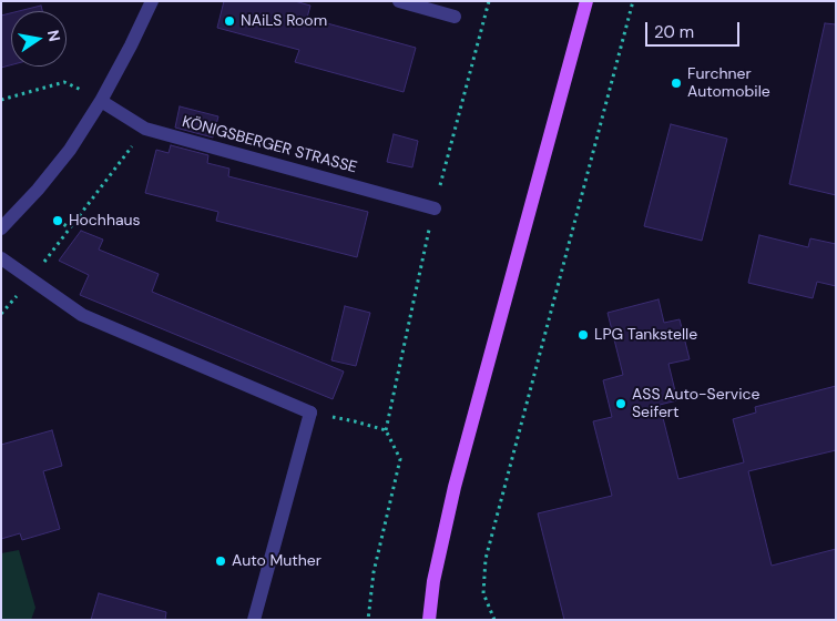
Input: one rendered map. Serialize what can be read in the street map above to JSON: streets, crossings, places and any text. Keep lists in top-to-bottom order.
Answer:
{
  "streets": {
    "street": ["KÖNIGSBERGER STRASSE"]
  },
  "places": [
    "NAiLS Room",
    "Furchner Automobile",
    "Hochhaus",
    "LPG Tankstelle",
    "ASS Auto-Service Seifert",
    "Auto Muther"
  ],
  "scale_bar": "20 m",
  "north": "right"
}
